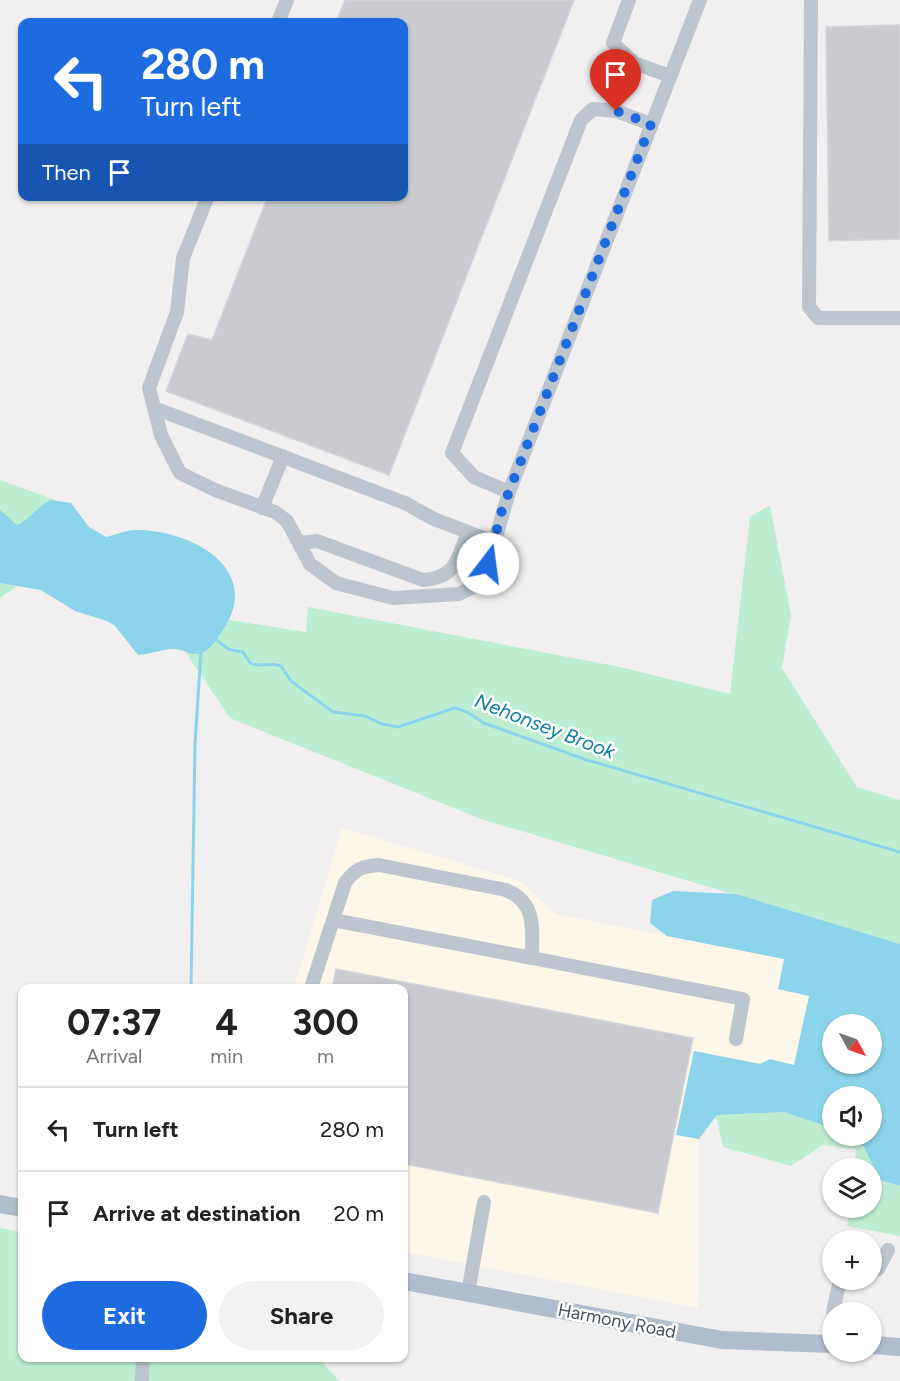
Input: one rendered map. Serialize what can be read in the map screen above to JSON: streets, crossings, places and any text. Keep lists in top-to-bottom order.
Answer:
{
  "streets": {
    "main road": ["Harmony Road"]
  },
  "water": ["Nehonsey Brook"],
  "north": "bottom right",
  "page": {
    "turn": ["280 m", "Turn left"],
    "then": "Then",
    "eta": [
      "07:37",
      "Arrival",
      "4",
      "min",
      "300",
      "m"
    ],
    "map_buttons": ["+", "−"],
    "list": [
      {
        "name": "Turn left",
        "value": "280 m"
      },
      {
        "name": "Arrive at destination",
        "value": "20 m"
      }
    ],
    "buttons": ["Exit", "Share"]
  }
}
